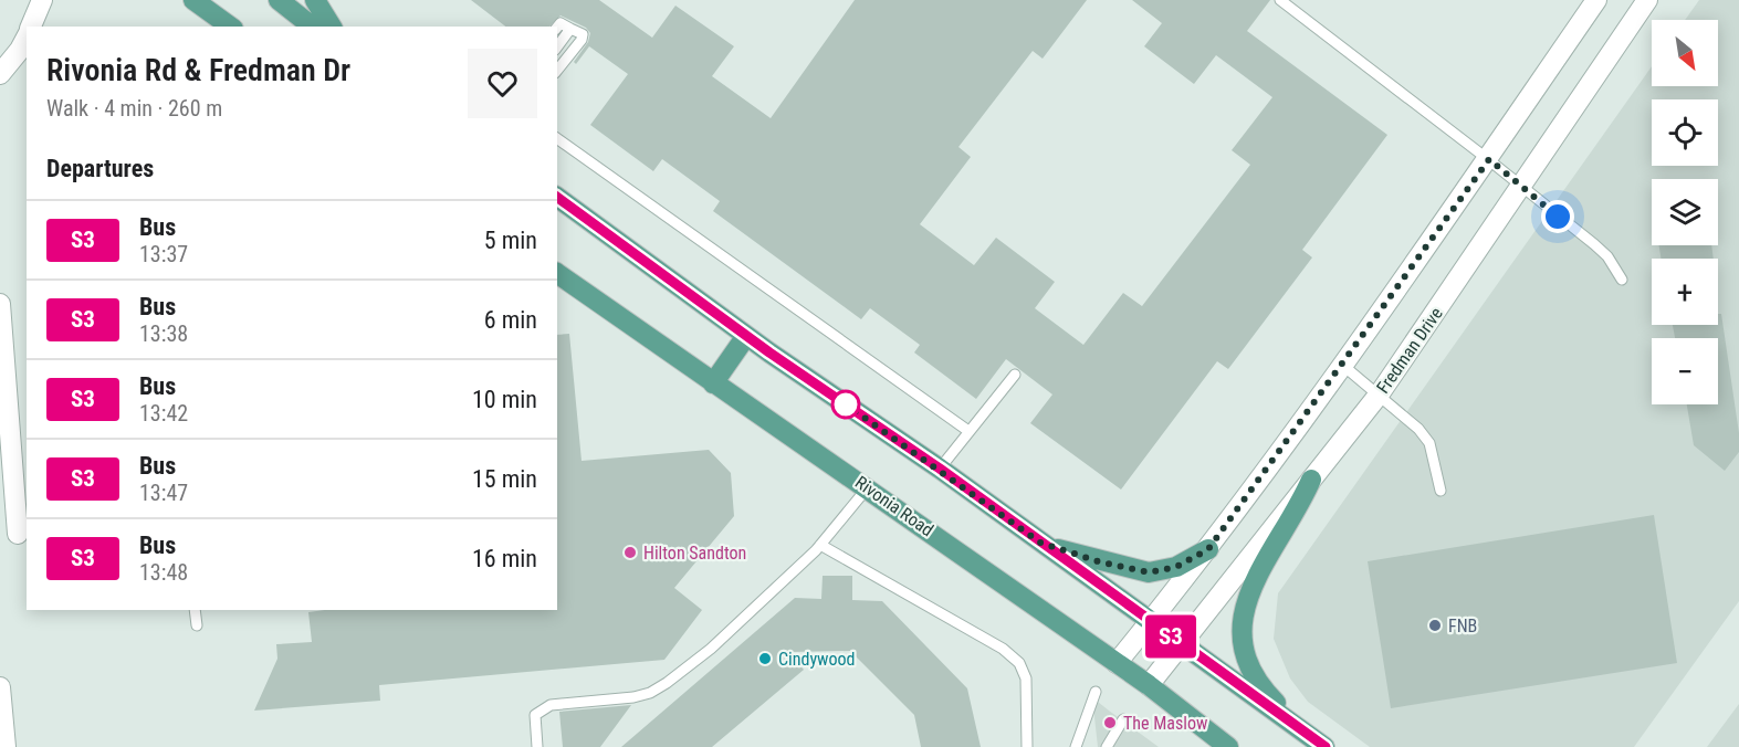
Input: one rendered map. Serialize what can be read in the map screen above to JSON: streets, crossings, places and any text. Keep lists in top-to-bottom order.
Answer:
{
  "streets": {
    "main road": ["Rivonia Road"],
    "street": ["Fredman Drive"]
  },
  "crossings": [
    ["Fredman Drive", "Rivonia Road"]
  ],
  "places": [
    "Hilton Sandton",
    "FNB",
    "Cindywood",
    "The Maslow"
  ],
  "lines": ["bus line S3"],
  "north": "bottom right",
  "page": {
    "on_map": "S3",
    "map_buttons": ["+", "−"],
    "heading": [
      ["Rivonia Rd & Fredman Dr", "Walk · 4 min · 260 m"],
      "Departures"
    ],
    "list": [
      {
        "mark": "S3",
        "name": "Bus",
        "note": "13:37",
        "value": "5 min"
      },
      {
        "mark": "S3",
        "name": "Bus",
        "note": "13:38",
        "value": "6 min"
      },
      {
        "mark": "S3",
        "name": "Bus",
        "note": "13:42",
        "value": "10 min"
      },
      {
        "mark": "S3",
        "name": "Bus",
        "note": "13:47",
        "value": "15 min"
      },
      {
        "mark": "S3",
        "name": "Bus",
        "note": "13:48",
        "value": "16 min"
      }
    ]
  }
}
